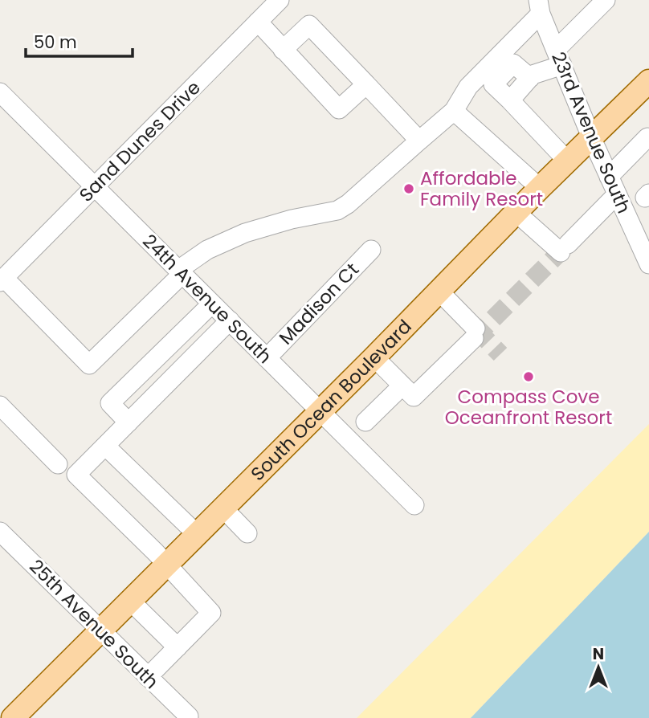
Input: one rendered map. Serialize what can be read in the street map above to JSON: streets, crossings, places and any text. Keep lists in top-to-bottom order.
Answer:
{
  "streets": {
    "main road": ["South Ocean Boulevard"],
    "street": [
      "23rd Avenue South",
      "Sand Dunes Drive",
      "24th Avenue South",
      "Madison Ct",
      "25th Avenue South"
    ]
  },
  "crossings": [
    ["23rd Avenue South", "South Ocean Boulevard"],
    ["Sand Dunes Drive", "24th Avenue South"],
    ["24th Avenue South", "Madison Ct"],
    ["24th Avenue South", "South Ocean Boulevard"],
    ["South Ocean Boulevard", "25th Avenue South"]
  ],
  "places": ["Affordable Family Resort", "Compass Cove Oceanfront Resort"],
  "scale_bar": "50 m",
  "north": "top"
}
